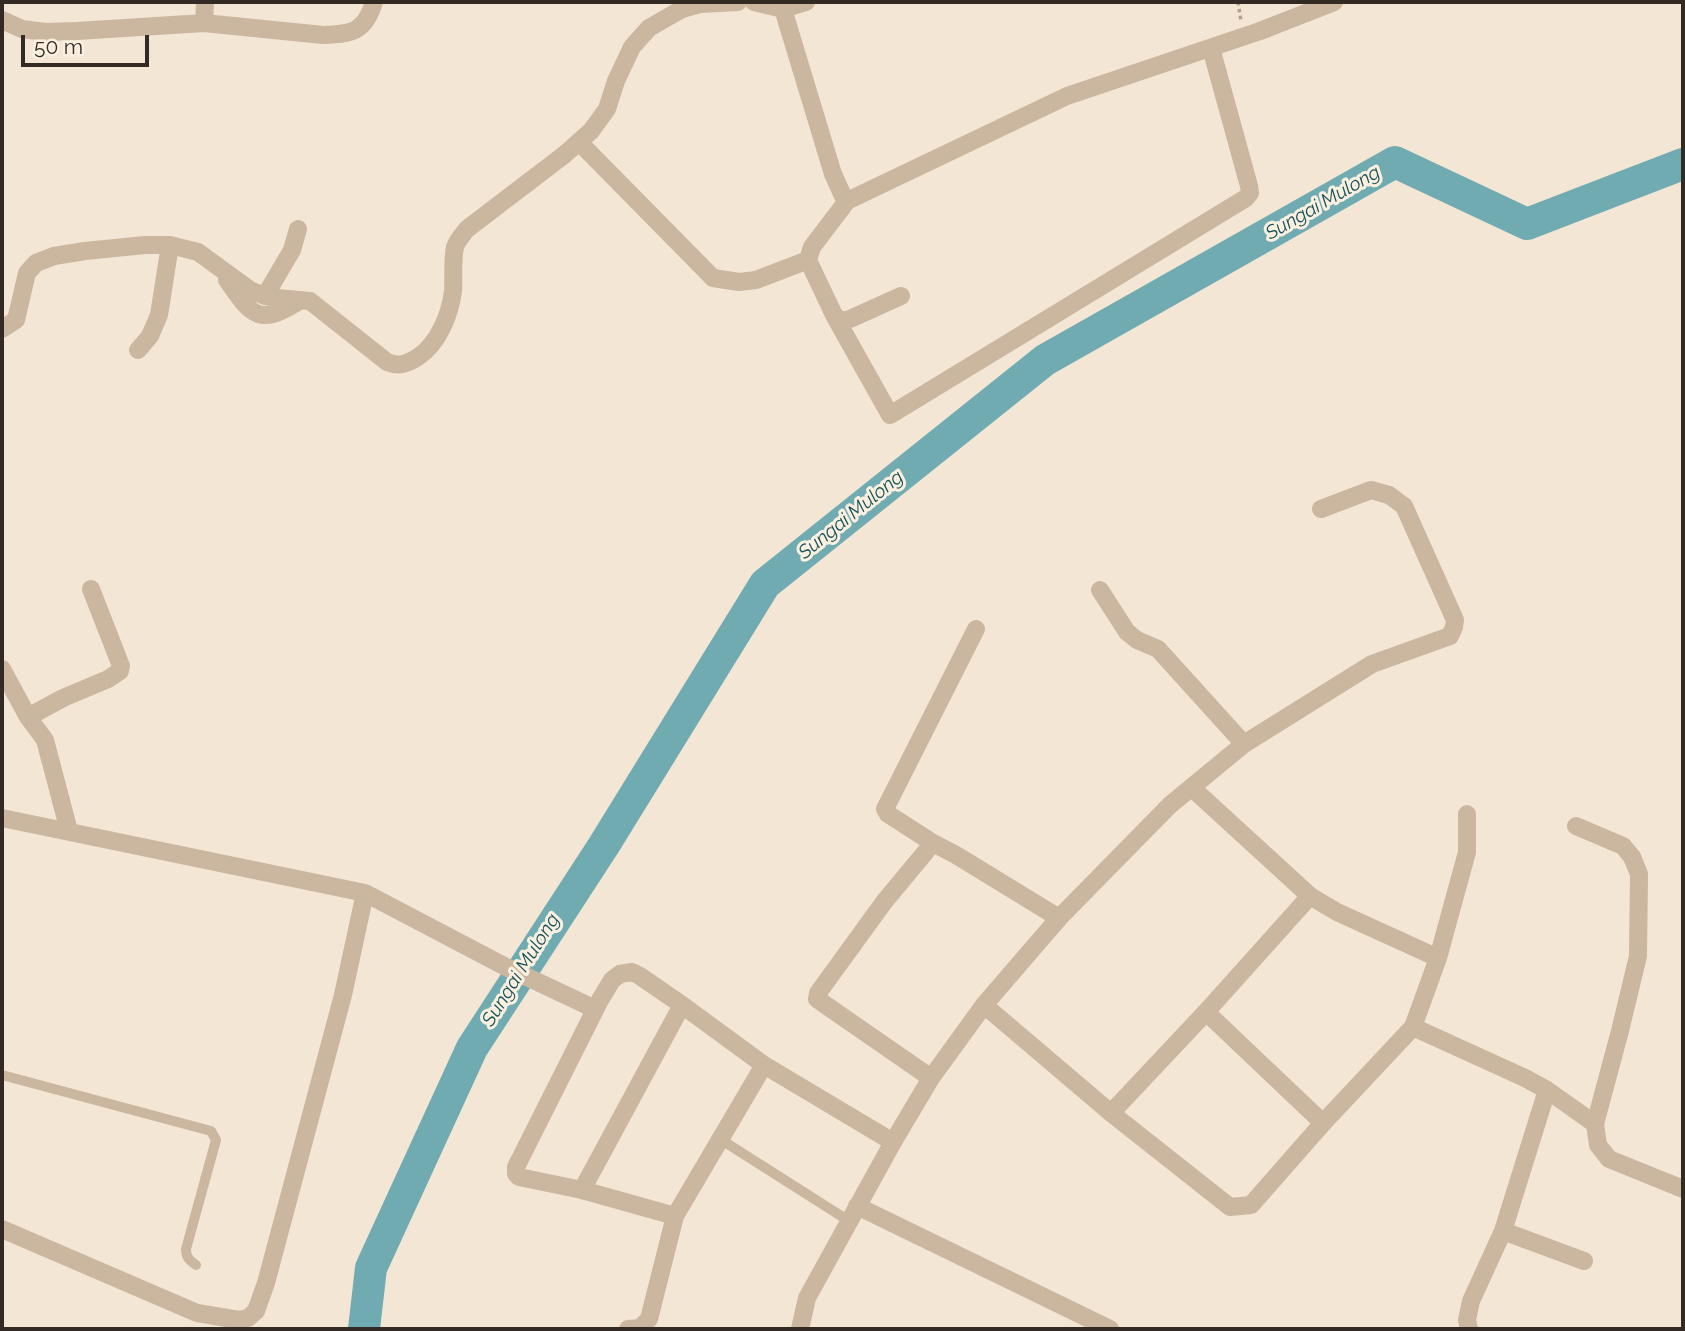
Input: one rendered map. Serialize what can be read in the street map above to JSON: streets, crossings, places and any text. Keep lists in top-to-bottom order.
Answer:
{
  "water": ["Sungai Mulong"],
  "scale_bar": "50 m"
}
